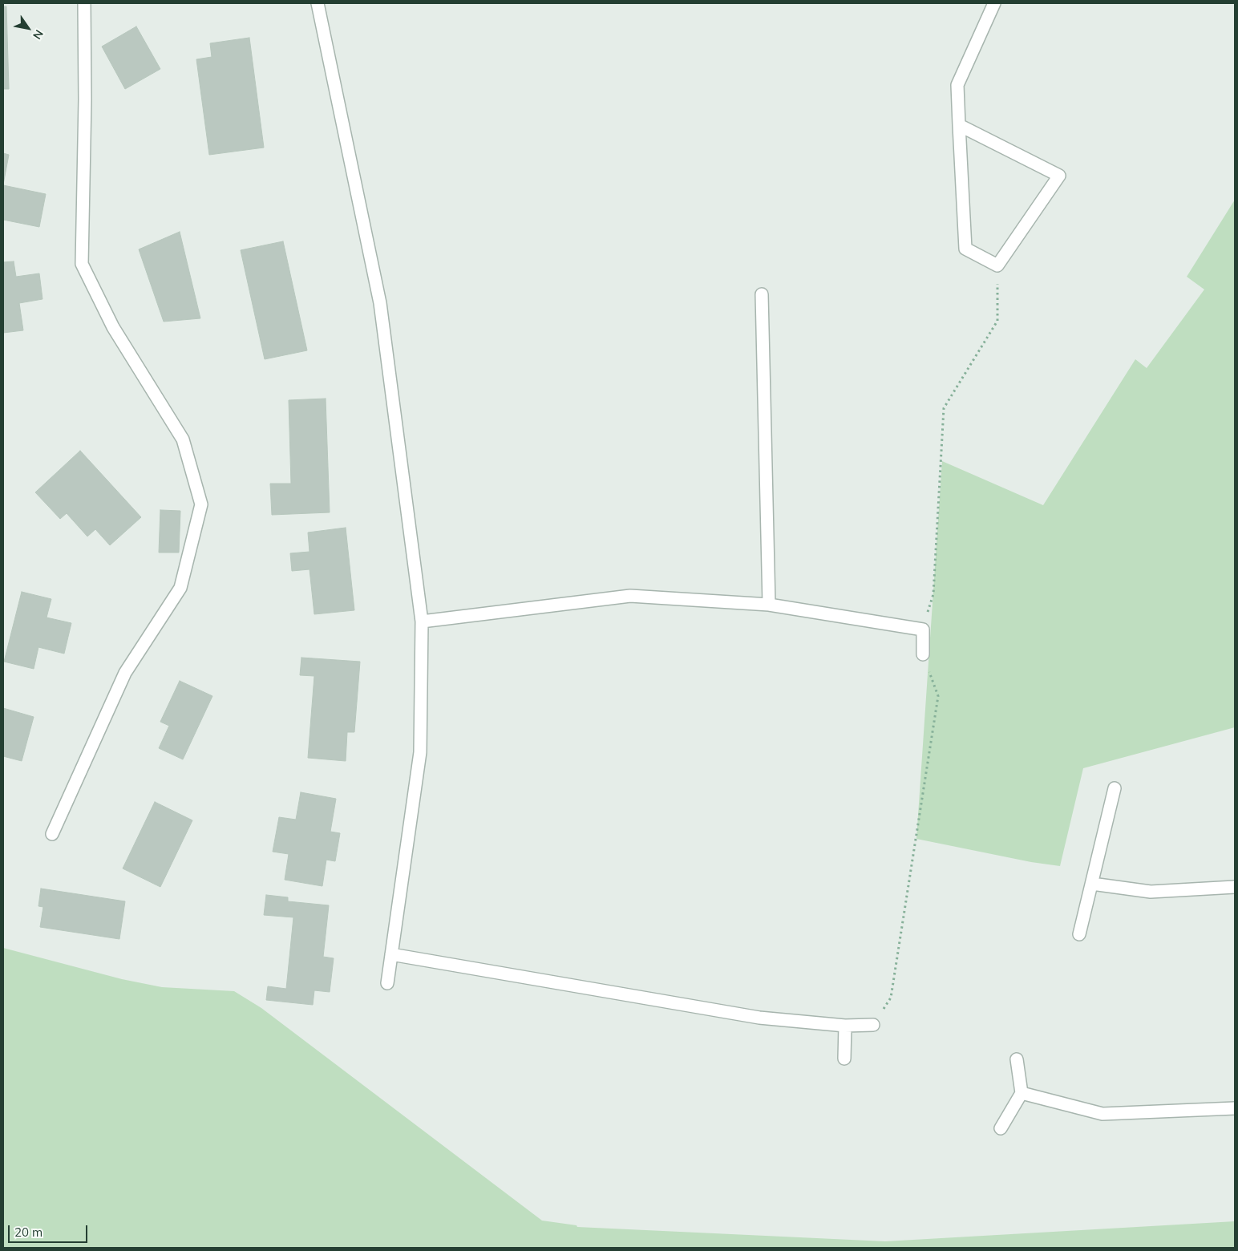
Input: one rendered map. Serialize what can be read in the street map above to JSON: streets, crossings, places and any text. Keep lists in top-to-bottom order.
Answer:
{
  "scale_bar": "20 m",
  "north": "bottom right"
}
